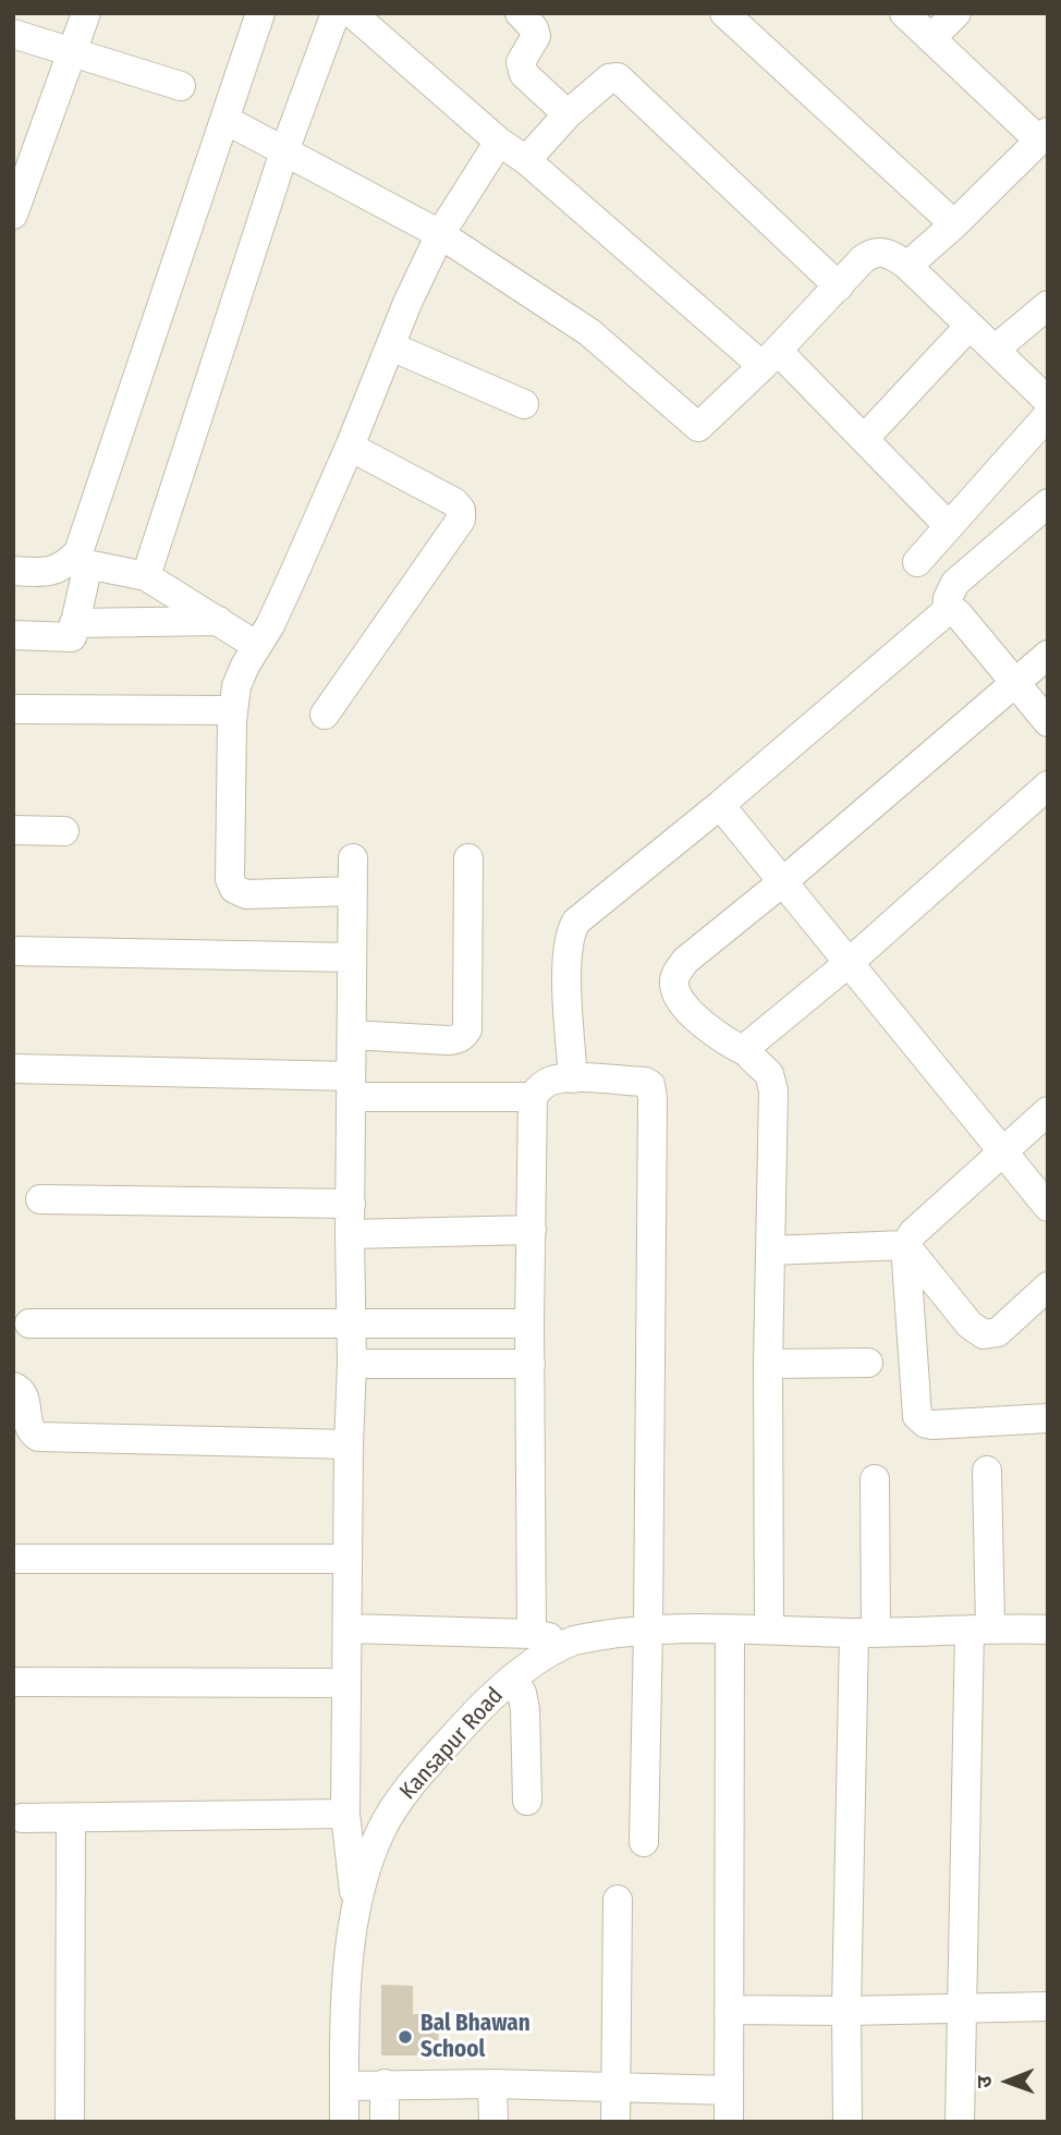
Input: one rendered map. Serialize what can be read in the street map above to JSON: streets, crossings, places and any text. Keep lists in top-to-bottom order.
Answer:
{
  "streets": {
    "street": ["Kansapur Road"]
  },
  "places": ["Bal Bhawan School"],
  "north": "left"
}
